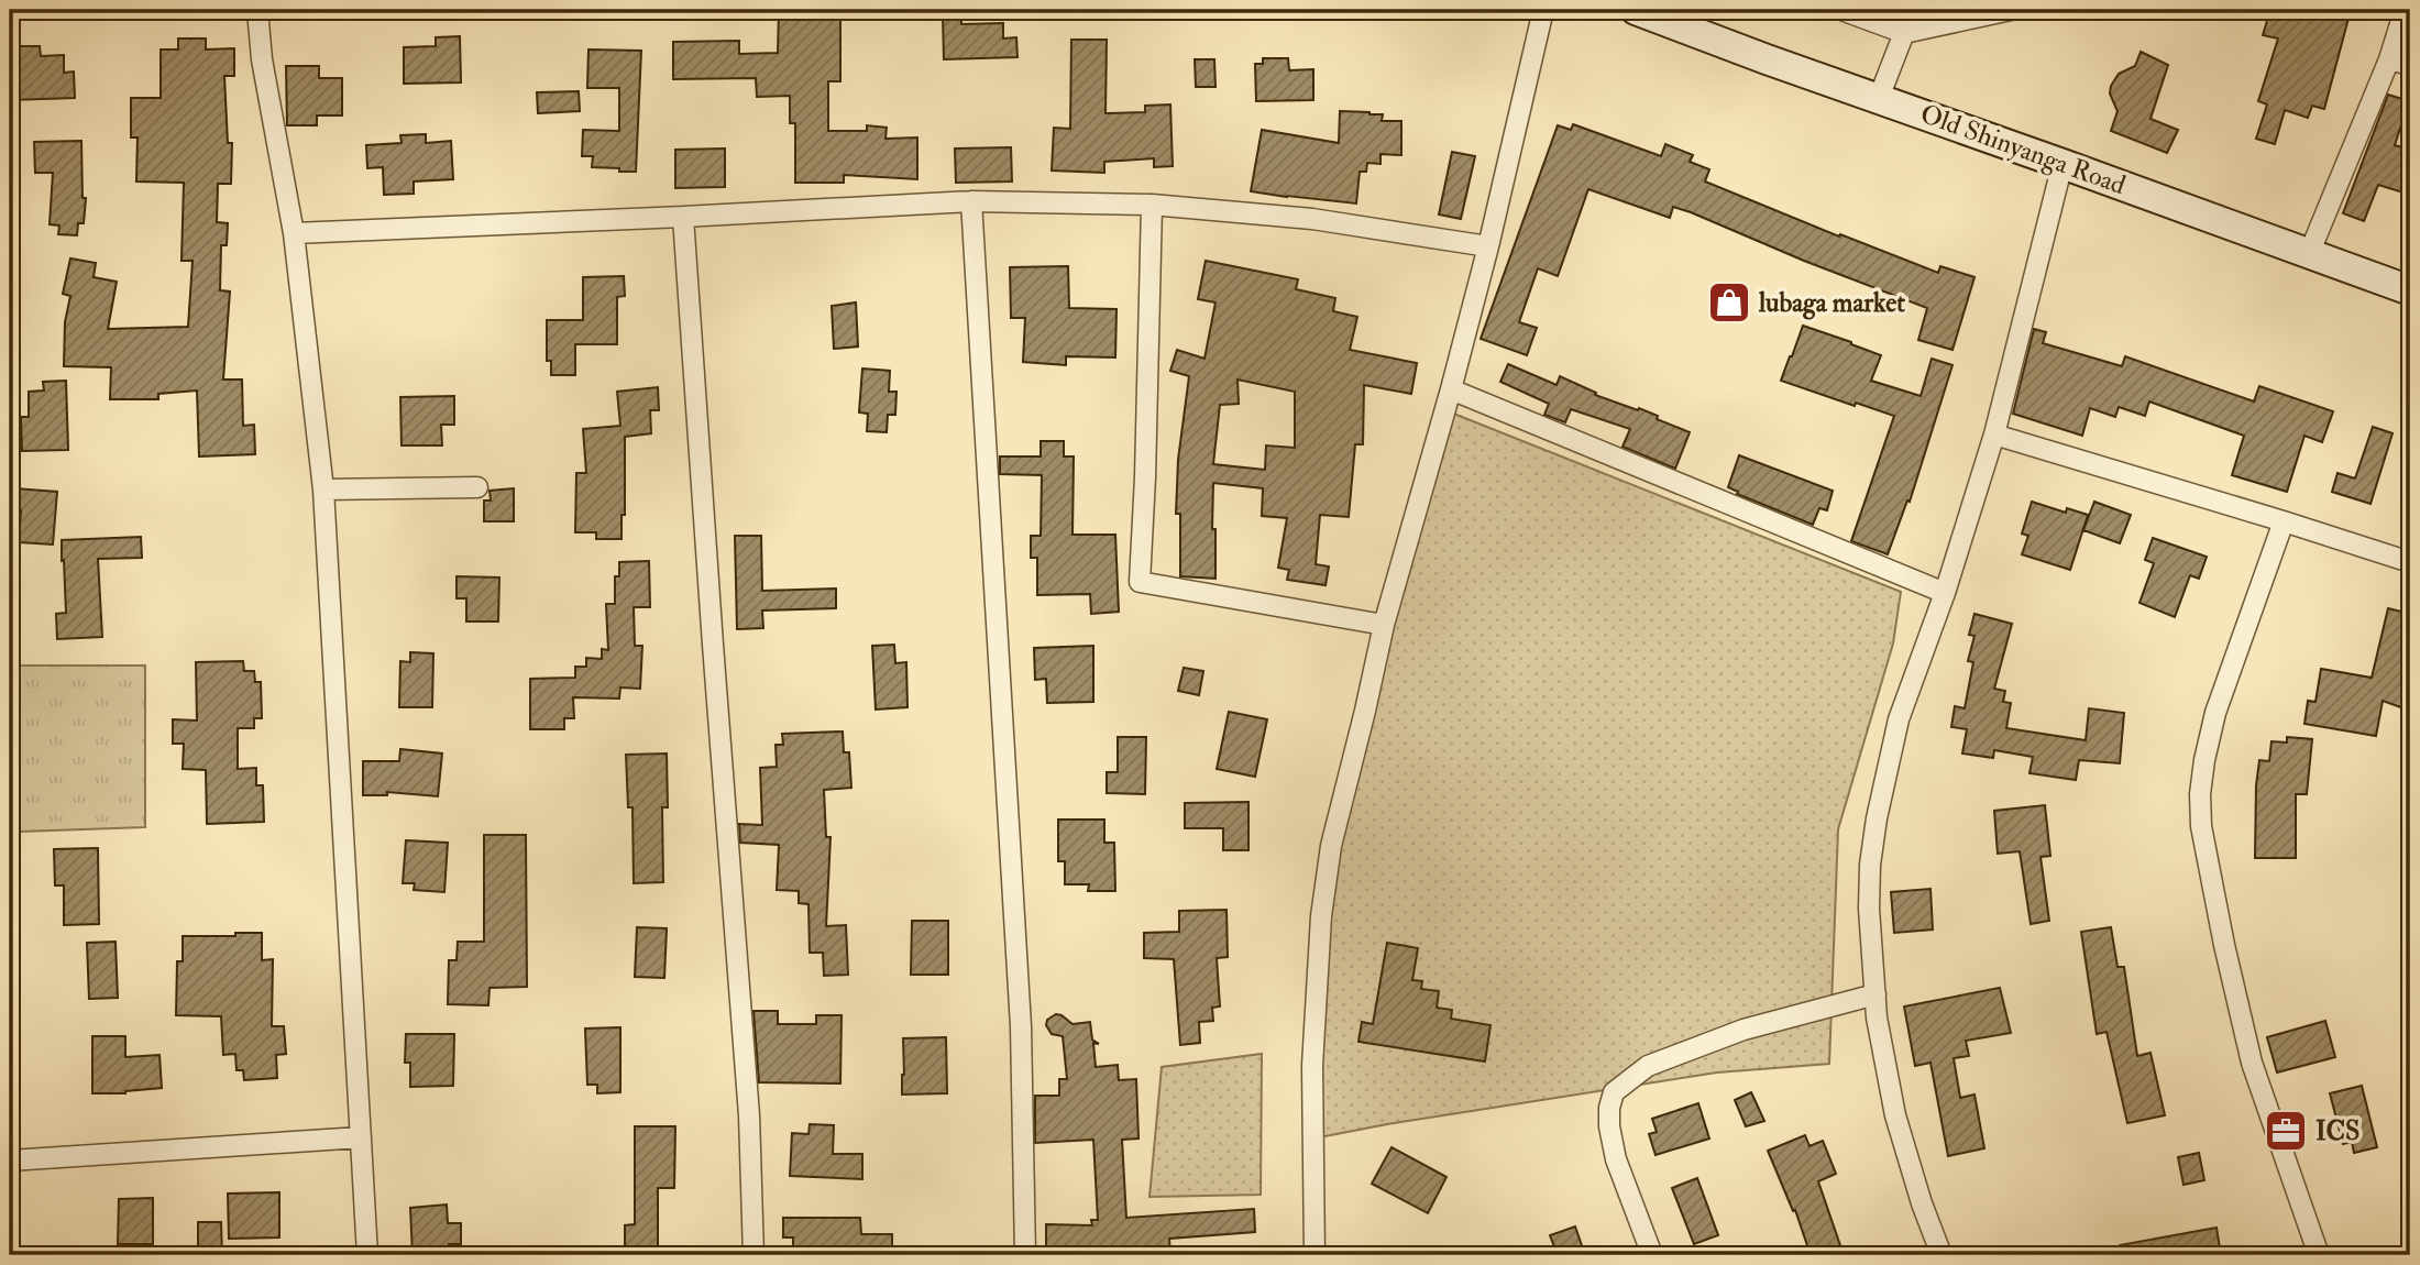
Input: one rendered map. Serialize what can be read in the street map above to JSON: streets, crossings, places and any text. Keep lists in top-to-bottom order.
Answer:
{
  "streets": {
    "main road": ["Old Shinyanga Road"]
  },
  "places": {
    "shop": ["lubaga market"],
    "office": ["ICS"]
  }
}
